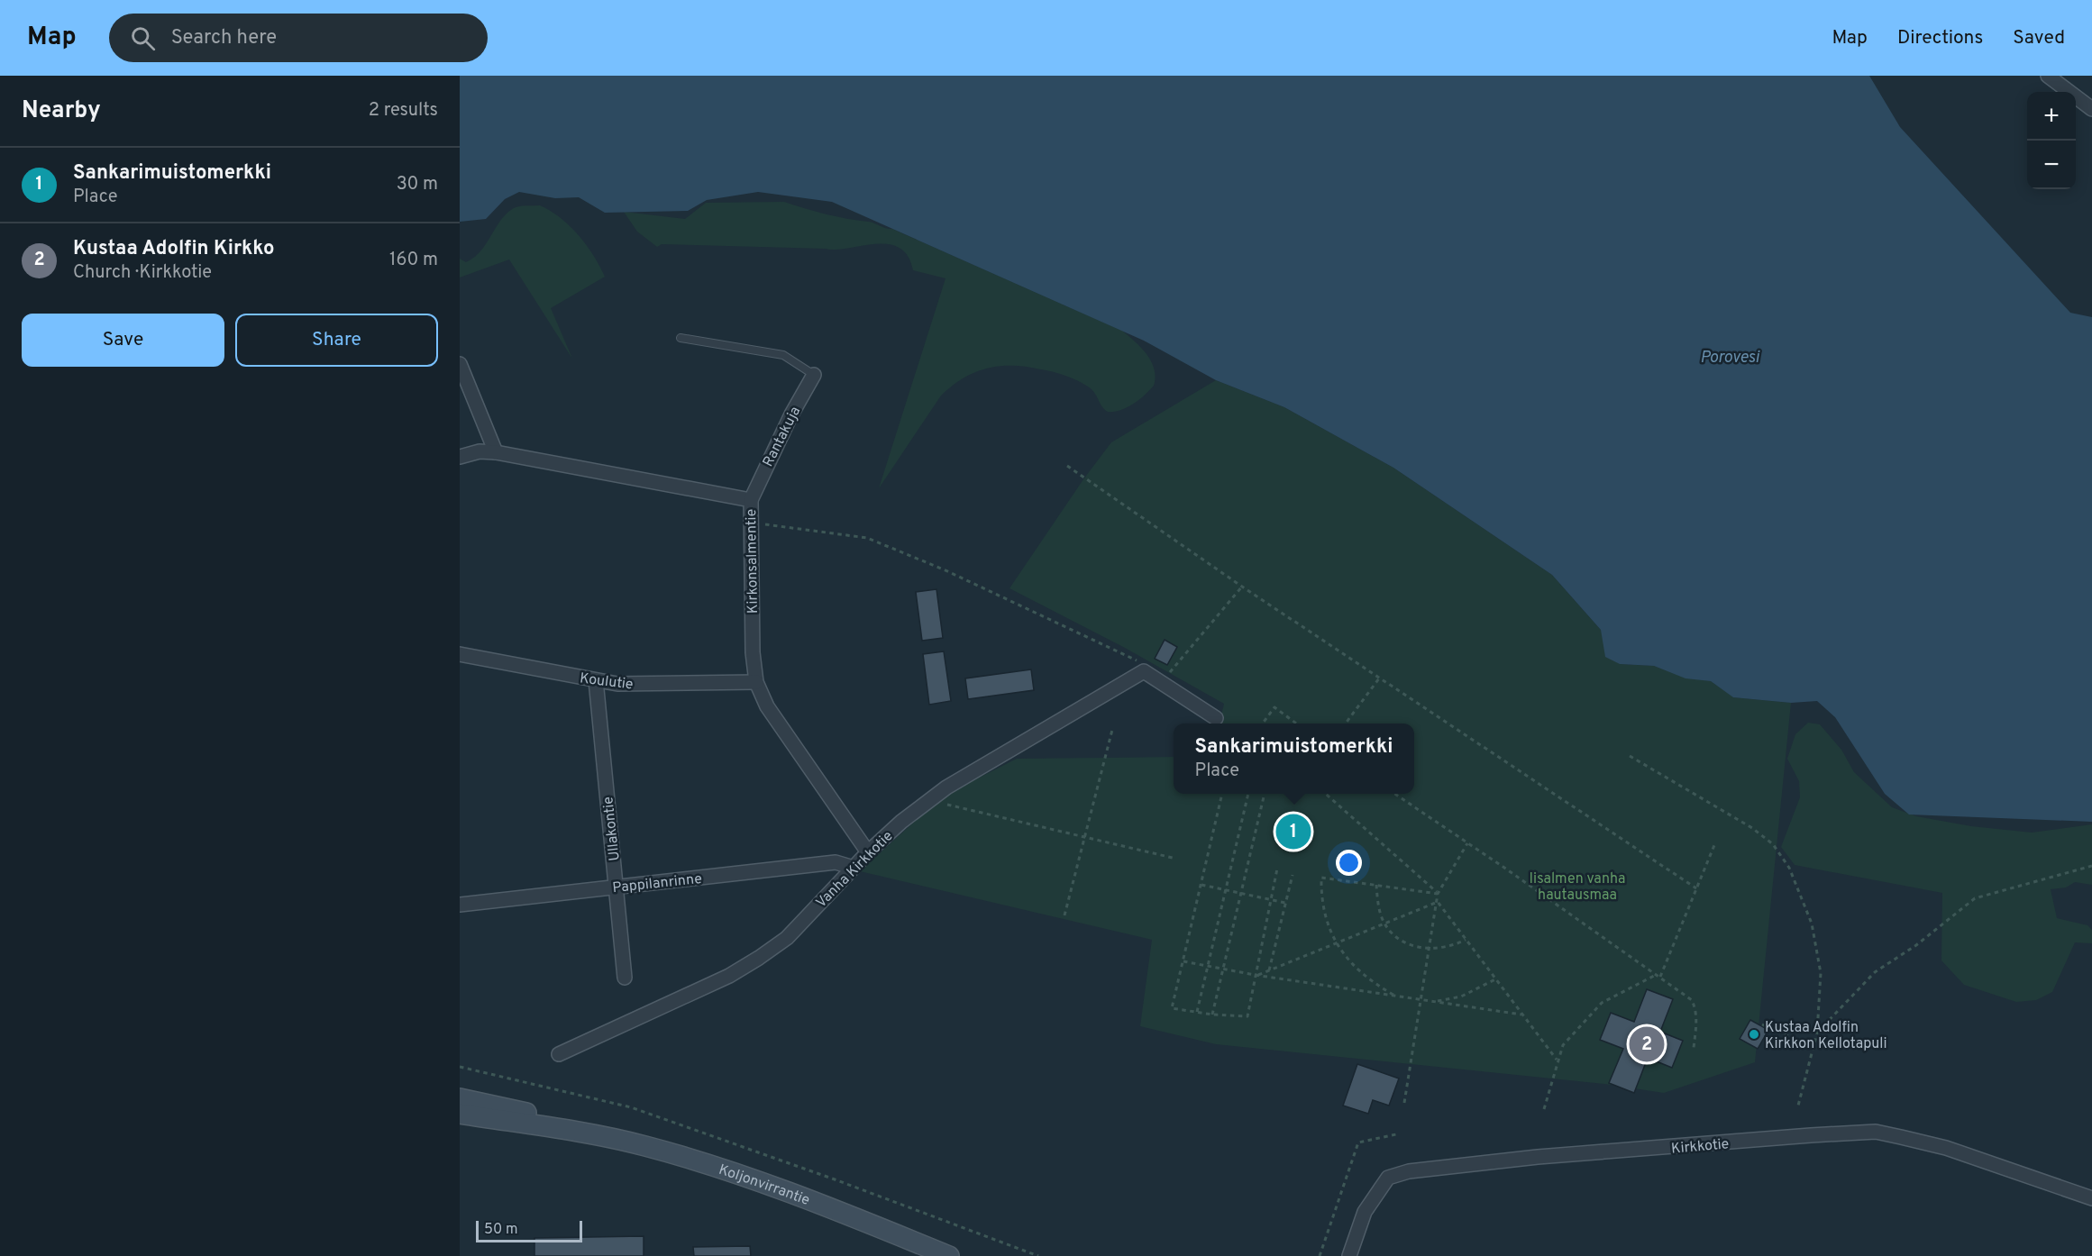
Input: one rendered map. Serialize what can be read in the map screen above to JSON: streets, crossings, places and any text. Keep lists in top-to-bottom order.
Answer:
{
  "streets": {
    "main road": ["Koljonvirrantie"],
    "street": [
      "Rantakuja",
      "Kirkonsalmentie",
      "Koulutie",
      "Ullakontie",
      "Vanha Kirkkotie",
      "Pappilanrinne",
      "Kirkkotie"
    ]
  },
  "crossings": [
    ["Rantakuja", "Kirkonsalmentie"],
    ["Kirkonsalmentie", "Koulutie"],
    ["Kirkonsalmentie", "Vanha Kirkkotie"],
    ["Koulutie", "Ullakontie"],
    ["Ullakontie", "Pappilanrinne"],
    ["Vanha Kirkkotie", "Pappilanrinne"]
  ],
  "water": ["Porovesi"],
  "parks": ["Iisalmen vanha hautausmaa"],
  "places": ["Kustaa Adolfin Kirkkon Kellotapuli"],
  "scale_bar": "50 m",
  "page": {
    "header": "Map",
    "search": "Search here",
    "nav": ["Map", "Directions", "Saved"],
    "heading": ["Nearby", "2 results"],
    "map_buttons": ["+", "−"],
    "list": [
      {
        "mark": "1",
        "name": "Sankarimuistomerkki",
        "note": "Place",
        "value": "30 m"
      },
      {
        "mark": "2",
        "name": "Kustaa Adolfin Kirkko",
        "note": "Church · Kirkkotie",
        "value": "160 m"
      }
    ],
    "buttons": ["Save", "Share"],
    "popup": ["Sankarimuistomerkki", "Place"],
    "pins": ["1", "2"],
    "scale": "50 m"
  }
}
